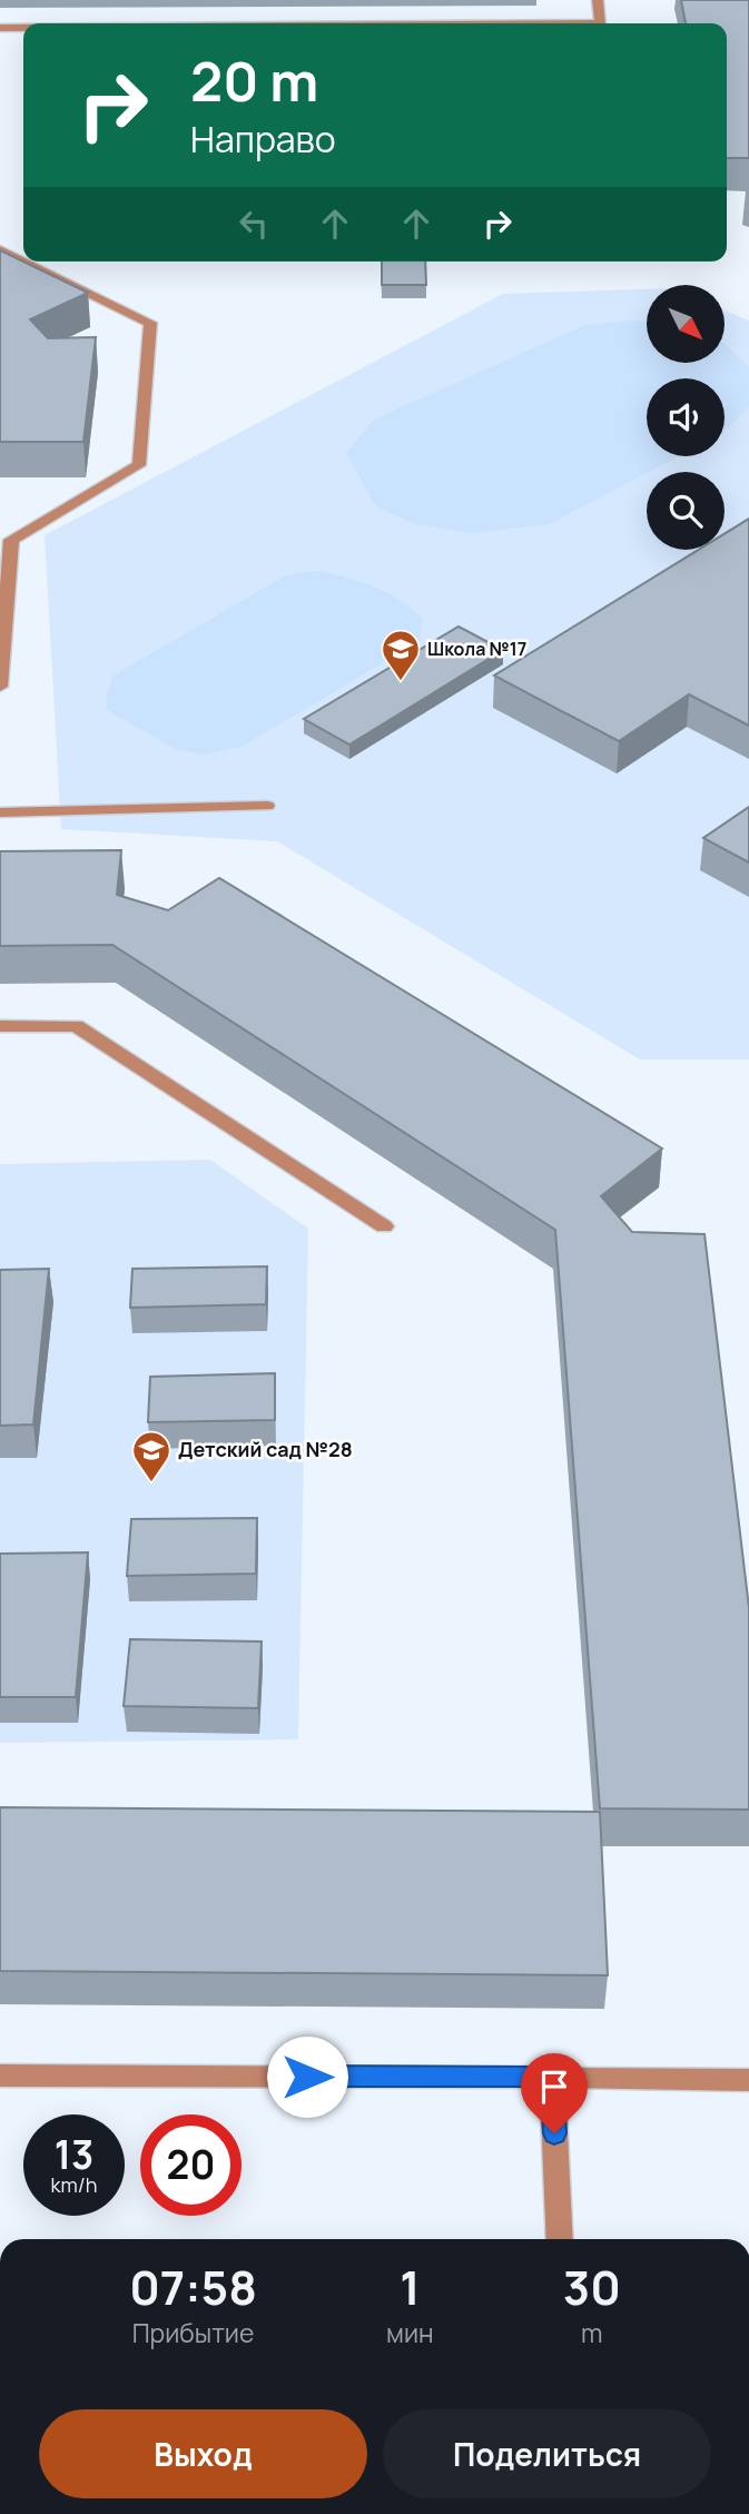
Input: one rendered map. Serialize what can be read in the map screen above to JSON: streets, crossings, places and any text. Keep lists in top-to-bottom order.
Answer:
{
  "places": {
    "school or university": ["Школа №17", "Детский сад №28"]
  },
  "north": "bottom right",
  "page": {
    "turn": ["20 m", "Направо"],
    "speed": "13 km/h",
    "limit": "20",
    "eta": [
      "07:58",
      "Прибытие",
      "1",
      "мин",
      "30",
      "m"
    ],
    "buttons": ["Выход", "Поделиться"]
  }
}
